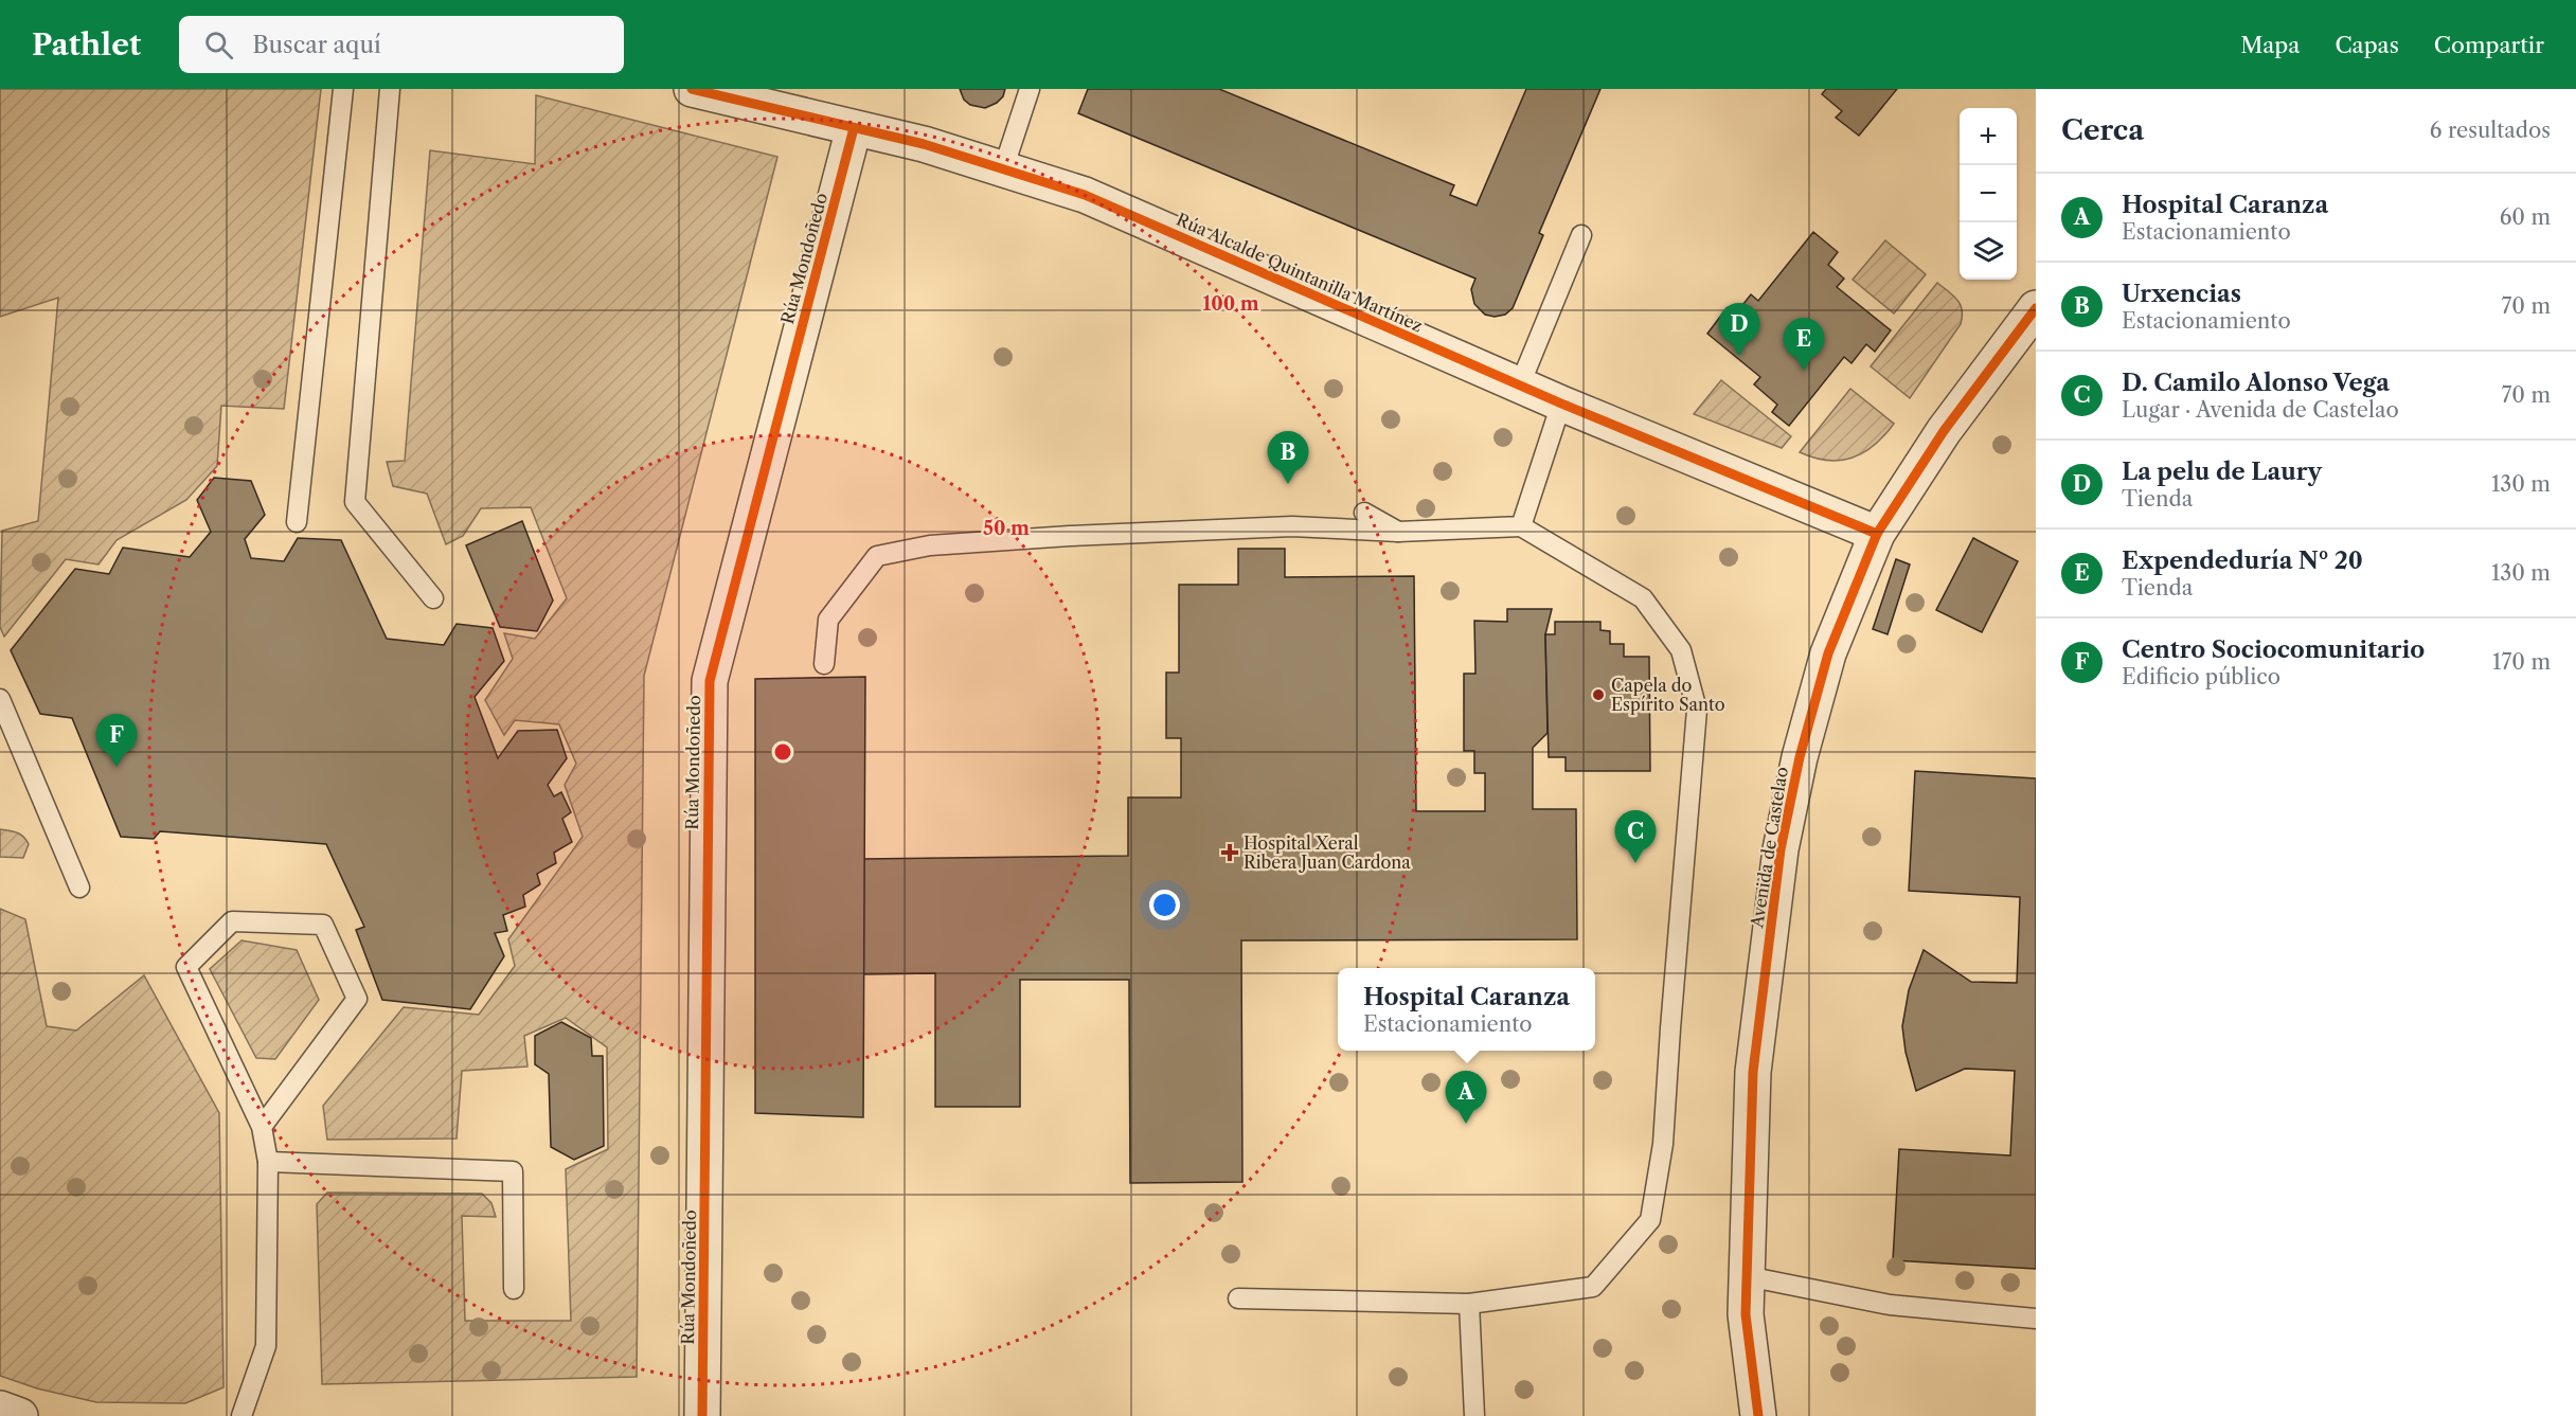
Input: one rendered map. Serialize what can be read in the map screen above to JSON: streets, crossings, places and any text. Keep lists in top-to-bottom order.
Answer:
{
  "streets": {
    "street": ["Rúa Mondoñedo", "Rúa Alcalde Quintanilla Martínez", "Avenida de Castelao"]
  },
  "crossings": [
    ["Rúa Mondoñedo", "Rúa Alcalde Quintanilla Martínez"],
    ["Rúa Alcalde Quintanilla Martínez", "Avenida de Castelao"]
  ],
  "places": {
    "other": ["Capela do Espírito Santo"],
    "health": ["Hospital Xeral Ribera Juan Cardona"]
  },
  "page": {
    "header": "Pathlet",
    "search": "Buscar aquí",
    "nav": ["Mapa", "Capas", "Compartir"],
    "heading": ["Cerca", "6 resultados"],
    "map_buttons": ["+", "−"],
    "list": [
      {
        "mark": "A",
        "name": "Hospital Caranza",
        "note": "Estacionamiento",
        "value": "60 m"
      },
      {
        "mark": "B",
        "name": "Urxencias",
        "note": "Estacionamiento",
        "value": "70 m"
      },
      {
        "mark": "C",
        "name": "D. Camilo Alonso Vega",
        "note": "Lugar · Avenida de Castelao",
        "value": "70 m"
      },
      {
        "mark": "D",
        "name": "La pelu de Laury",
        "note": "Tienda",
        "value": "130 m"
      },
      {
        "mark": "E",
        "name": "Expendeduría Nº 20",
        "note": "Tienda",
        "value": "130 m"
      },
      {
        "mark": "F",
        "name": "Centro Sociocomunitario",
        "note": "Edificio público",
        "value": "170 m"
      }
    ],
    "pins": [
      "D",
      "E",
      "B",
      "F",
      "C",
      "A"
    ],
    "popup": ["Hospital Caranza", "Estacionamiento"]
  },
  "rings": ["100 m", "50 m"]
}
